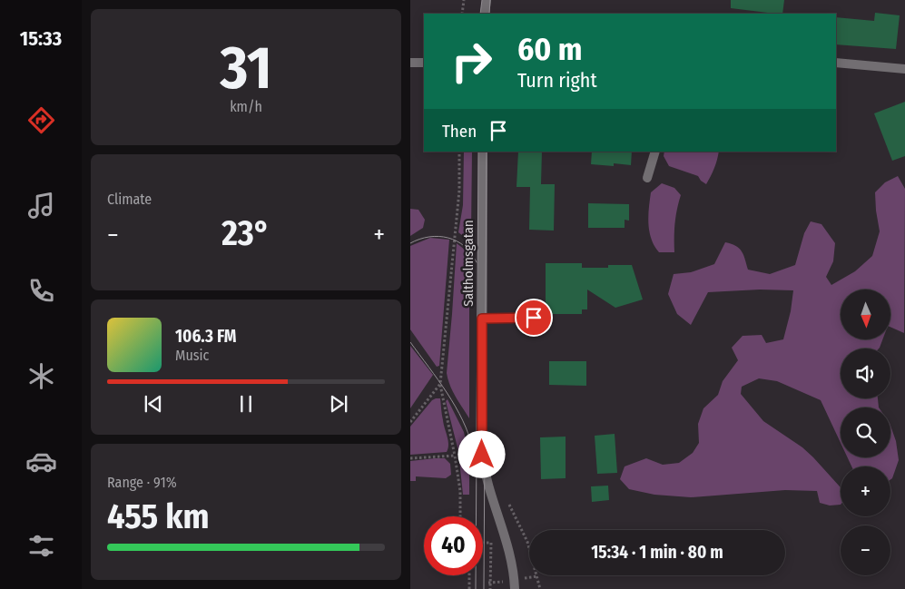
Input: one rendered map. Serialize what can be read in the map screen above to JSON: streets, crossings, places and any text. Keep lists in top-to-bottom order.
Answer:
{
  "streets": {
    "street": ["Saltholmsgatan"]
  },
  "north": "bottom",
  "page": {
    "tabs": "15:33",
    "tile": [
      ["31", "km/h"],
      "Climate",
      ["Range · 91%", "455 km"]
    ],
    "turn": ["60 m", "Turn right"],
    "then": "Then",
    "heat": ["−", "23°", "+"],
    "map_buttons": ["+", "−"],
    "song": ["106.3 FM", "Music"],
    "limit": "40",
    "trip": "15:34 · 1 min · 80 m"
  }
}
